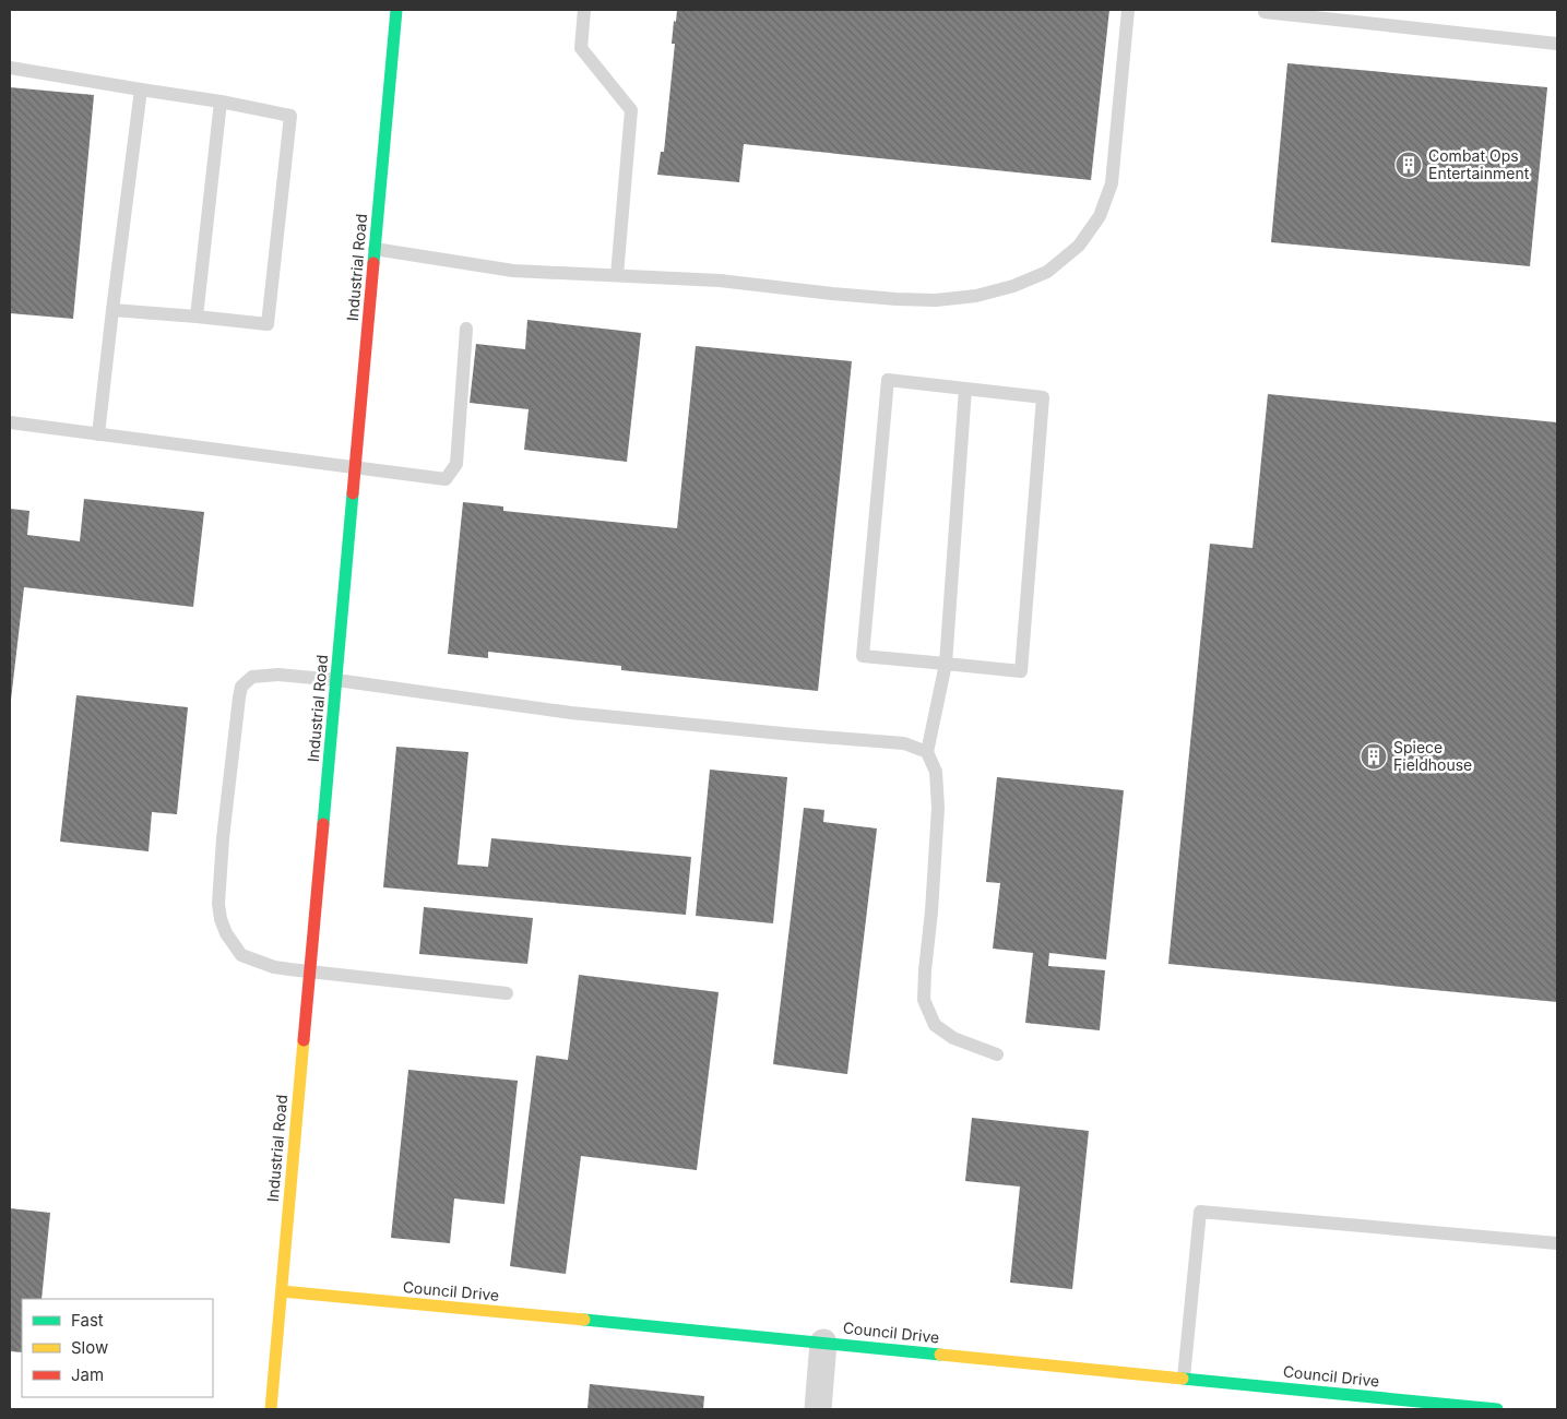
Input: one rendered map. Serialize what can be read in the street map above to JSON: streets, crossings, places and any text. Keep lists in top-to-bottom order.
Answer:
{
  "streets": {
    "street": ["Industrial Road", "Council Drive"]
  },
  "crossings": [
    ["Industrial Road", "Council Drive"]
  ],
  "places": {
    "building": ["Combat Ops Entertainment", "Spiece Fieldhouse"]
  },
  "legend": ["Fast", "Slow", "Jam"]
}
